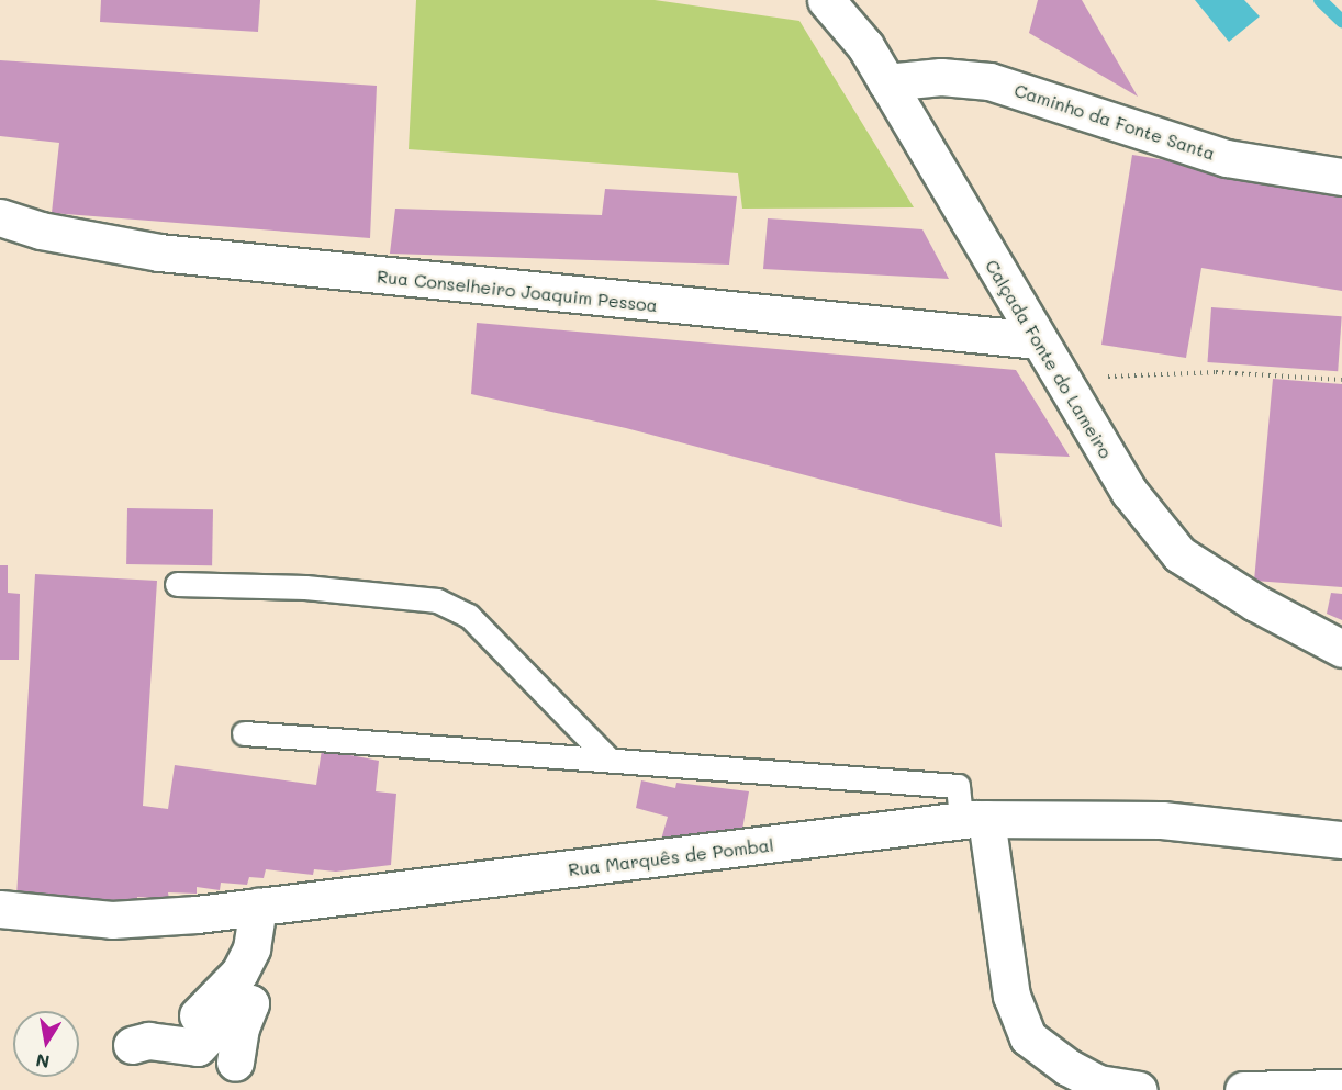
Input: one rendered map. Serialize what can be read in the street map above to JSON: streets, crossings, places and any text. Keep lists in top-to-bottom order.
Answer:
{
  "streets": {
    "street": [
      "Caminho da Fonte Santa",
      "Rua Conselheiro Joaquim Pessoa",
      "Calçada Fonte do Lameiro",
      "Rua Marquês de Pombal"
    ]
  },
  "crossings": [
    ["Caminho da Fonte Santa", "Calçada Fonte do Lameiro"],
    ["Rua Conselheiro Joaquim Pessoa", "Calçada Fonte do Lameiro"]
  ],
  "north": "bottom"
}
